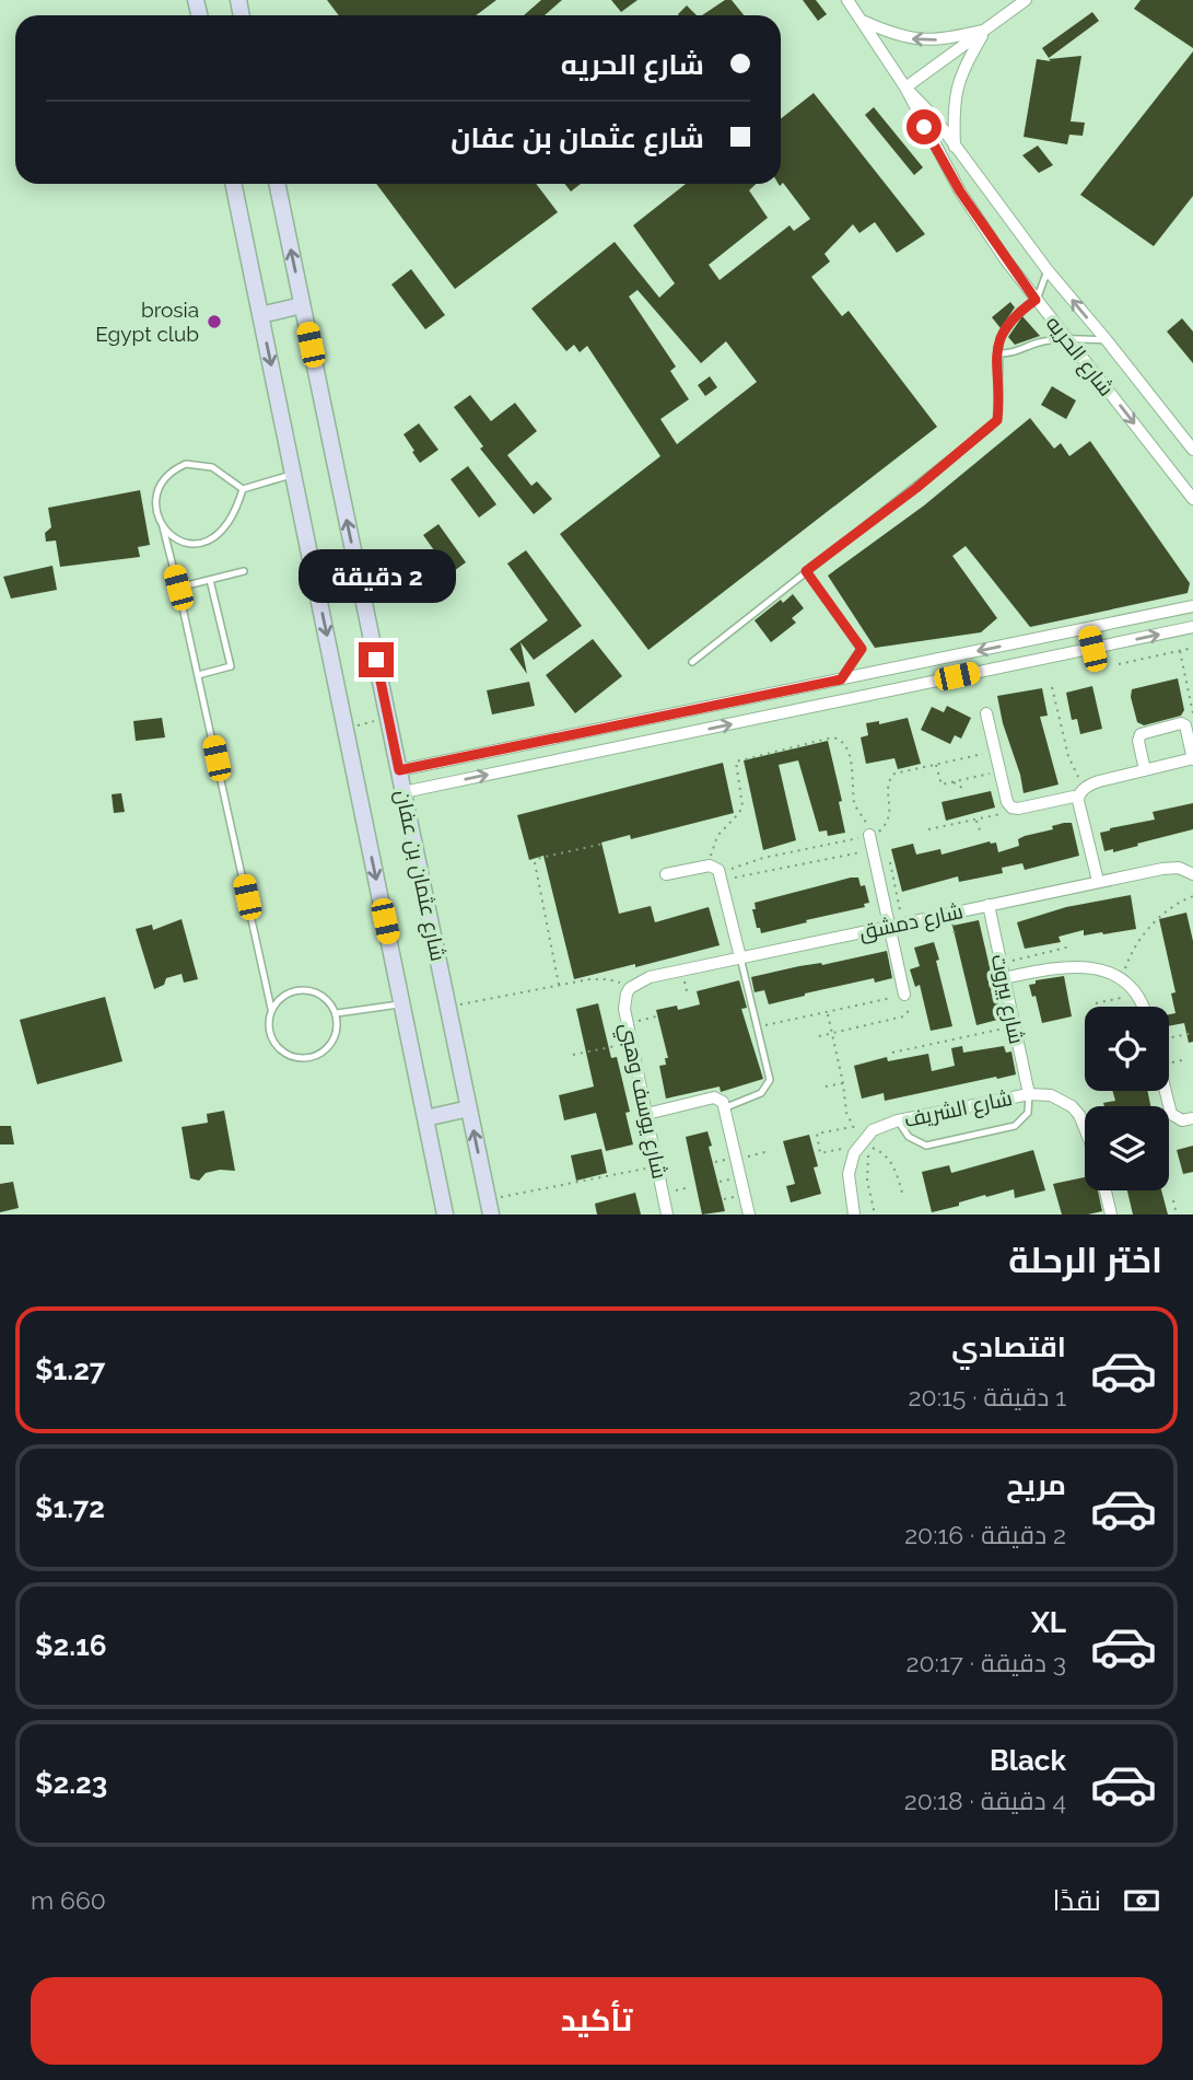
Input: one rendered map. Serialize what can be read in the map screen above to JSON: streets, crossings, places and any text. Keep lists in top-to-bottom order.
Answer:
{
  "streets": {
    "main road": ["شارع عثمان بن عفان"],
    "street": [
      "شارع الحريه",
      "شارع دمشق",
      "شارع بيروت",
      "شارع يوسف وهبي",
      "شارع الشريف"
    ]
  },
  "crossings": [
    ["شارع دمشق", "شارع بيروت"],
    ["شارع دمشق", "شارع يوسف وهبي"],
    ["شارع بيروت", "شارع الشريف"]
  ],
  "places": ["brosia Egypt club"],
  "page": {
    "banner": ["شارع الحريه", "شارع عثمان بن عفان"],
    "bubble": "2 دقيقة",
    "heading": "اختر الرحلة",
    "list": [
      {
        "name": "اقتصادي",
        "note": "1 دقيقة · 20:15",
        "value": "$1.27"
      },
      {
        "name": "مريح",
        "note": "2 دقيقة · 20:16",
        "value": "$1.72"
      },
      {
        "name": "XL",
        "note": "3 دقيقة · 20:17",
        "value": "$2.16"
      },
      {
        "name": "Black",
        "note": "4 دقيقة · 20:18",
        "value": "$2.23"
      }
    ],
    "pay": ["نقدًا", "660 m"],
    "buttons": "تأكيد"
  }
}
